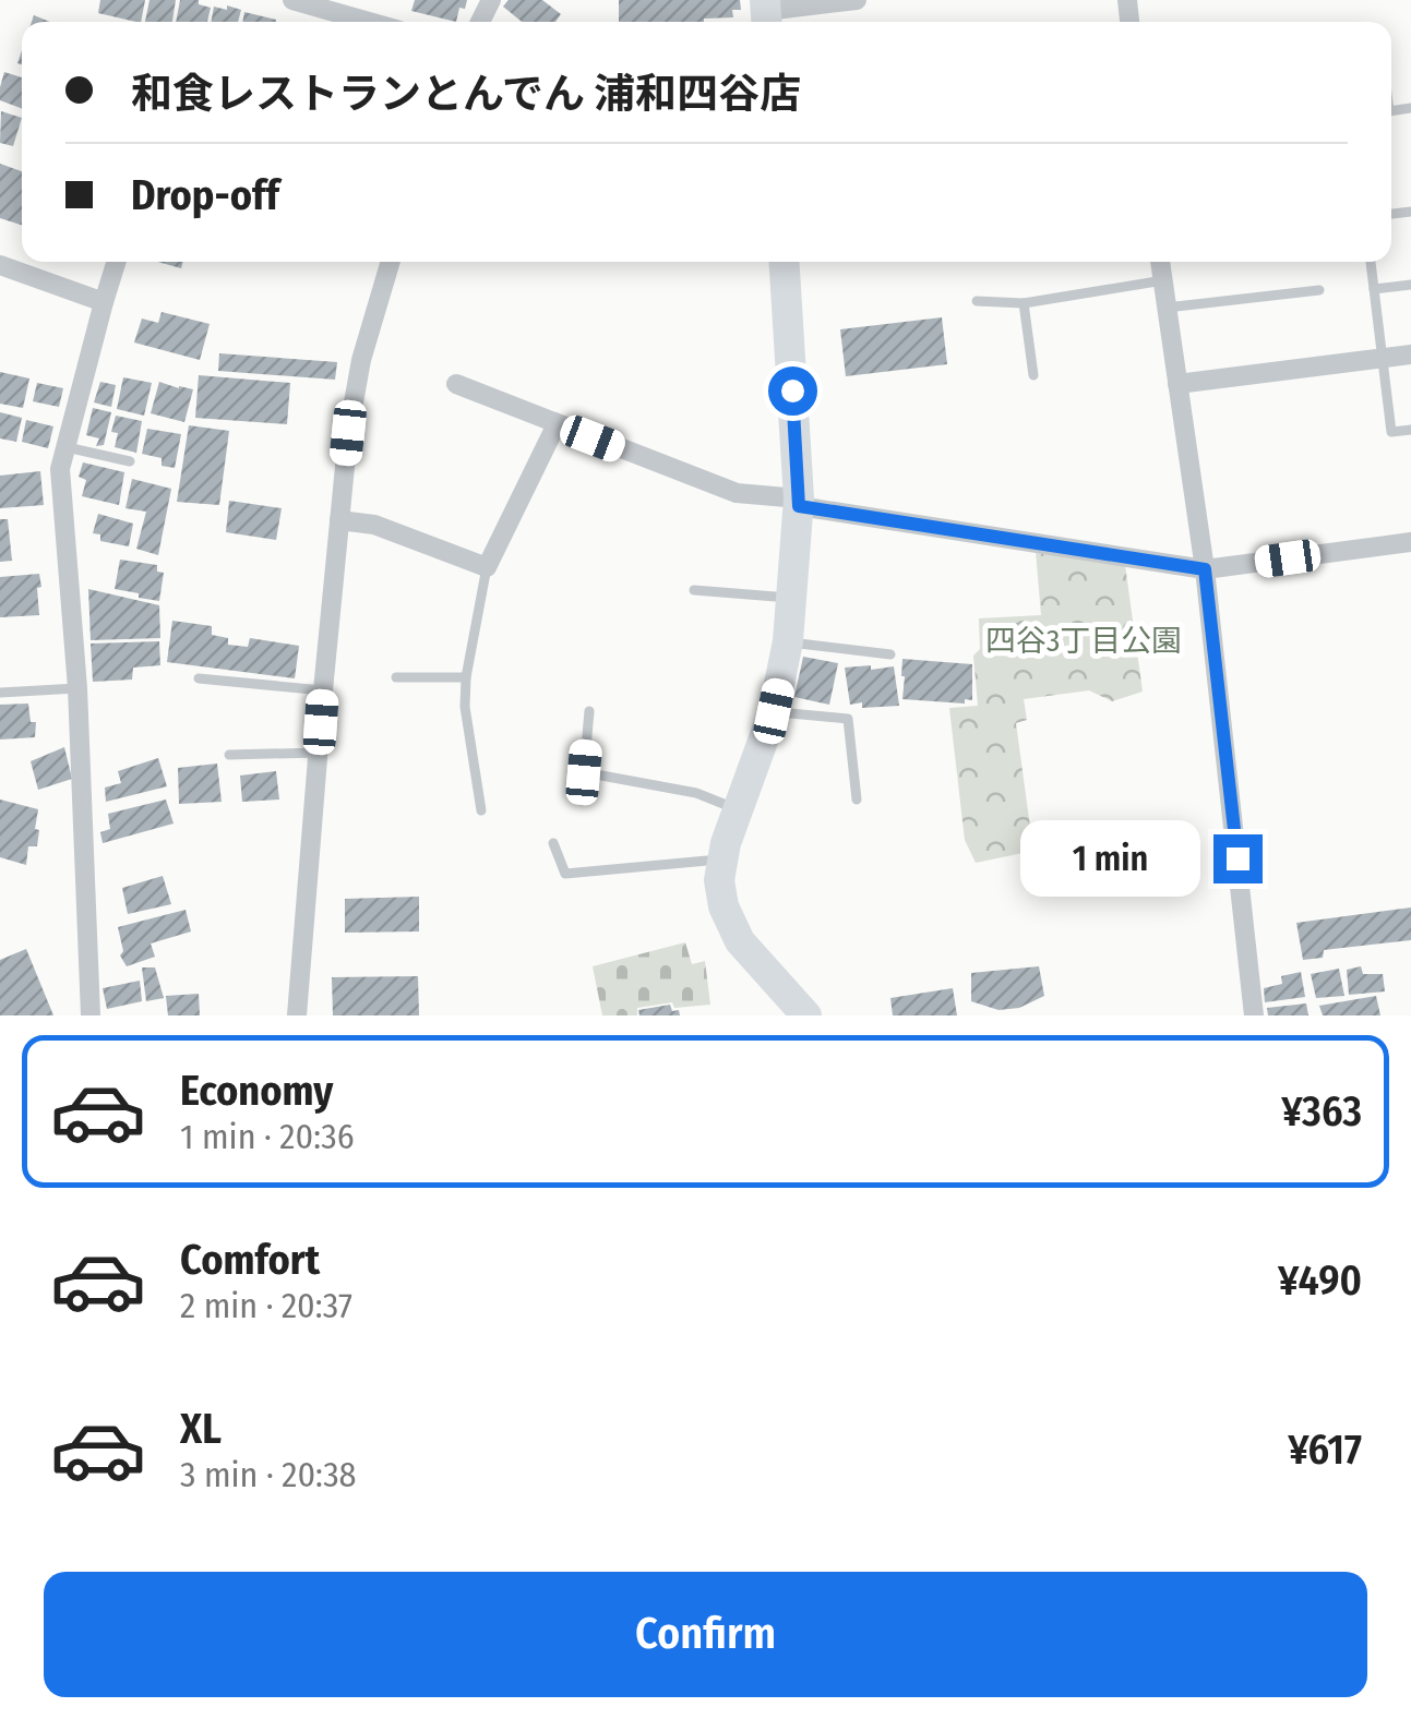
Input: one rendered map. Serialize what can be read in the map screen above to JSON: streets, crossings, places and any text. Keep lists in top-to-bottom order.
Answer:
{
  "parks": ["四谷3丁目公園"],
  "page": {
    "banner": ["和食レストランとんでん 浦和四谷店", "Drop-off"],
    "bubble": "1 min",
    "list": [
      {
        "name": "Economy",
        "note": "1 min · 20:36",
        "value": "¥363"
      },
      {
        "name": "Comfort",
        "note": "2 min · 20:37",
        "value": "¥490"
      },
      {
        "name": "XL",
        "note": "3 min · 20:38",
        "value": "¥617"
      }
    ],
    "buttons": "Confirm"
  }
}
